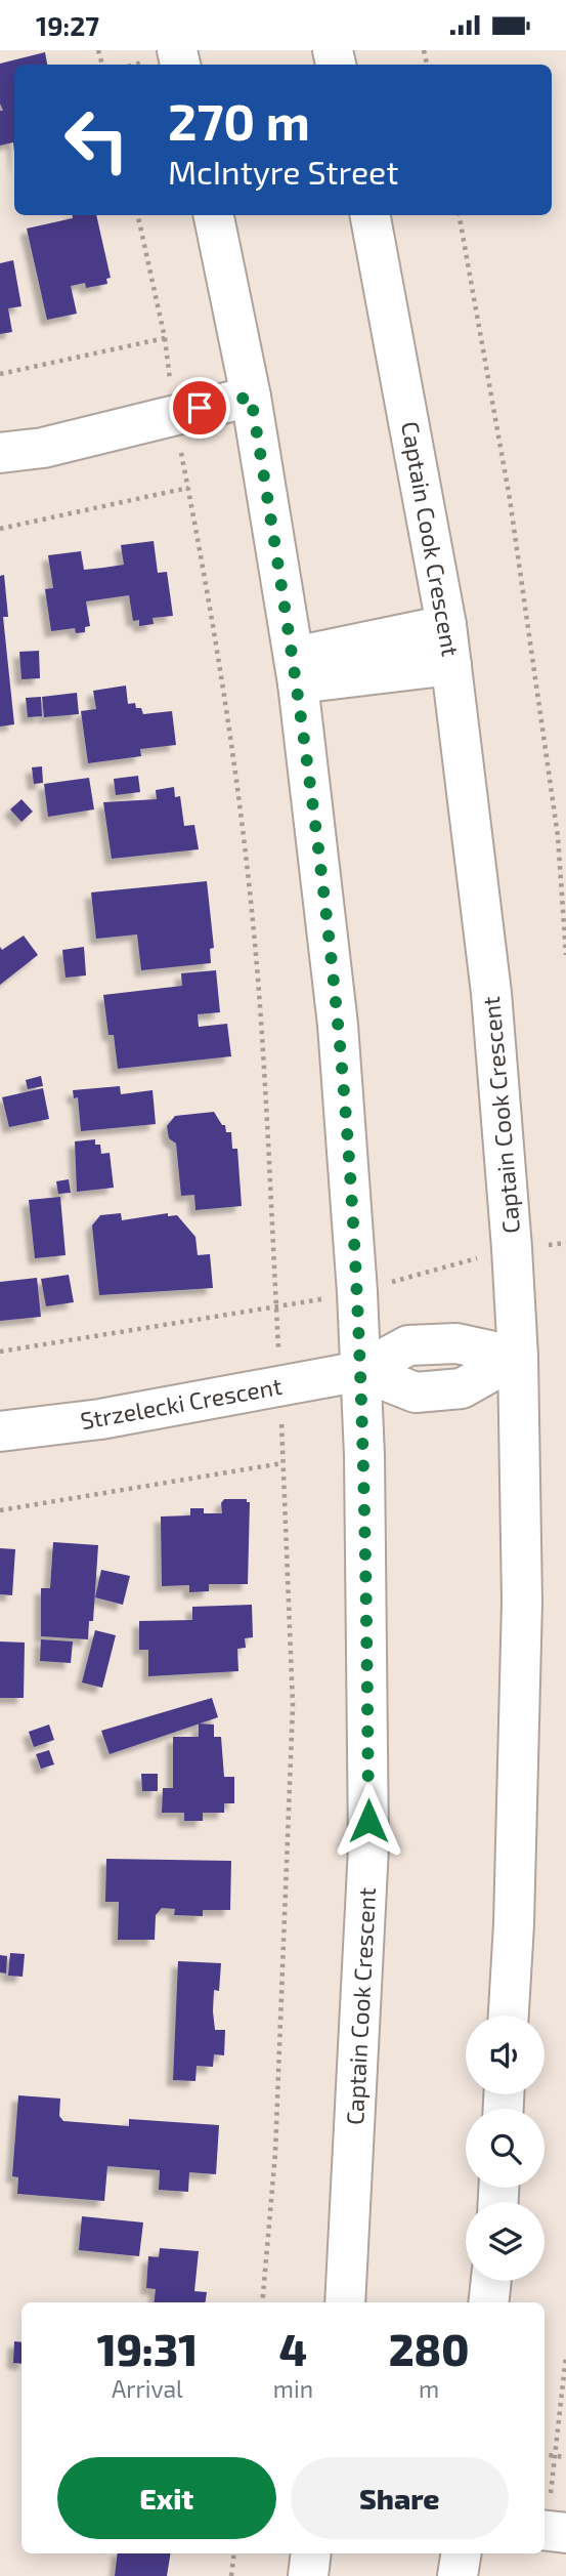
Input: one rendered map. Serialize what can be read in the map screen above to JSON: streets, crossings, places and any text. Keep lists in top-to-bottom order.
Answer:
{
  "streets": {
    "main road": ["Captain Cook Crescent", "Strzelecki Crescent"]
  },
  "crossings": [
    ["Captain Cook Crescent", "Strzelecki Crescent"]
  ],
  "page": {
    "status": "19:27",
    "turn": ["270 m", "McIntyre Street"],
    "eta": [
      "19:31",
      "Arrival",
      "4",
      "min",
      "280",
      "m"
    ],
    "buttons": ["Exit", "Share"]
  }
}
